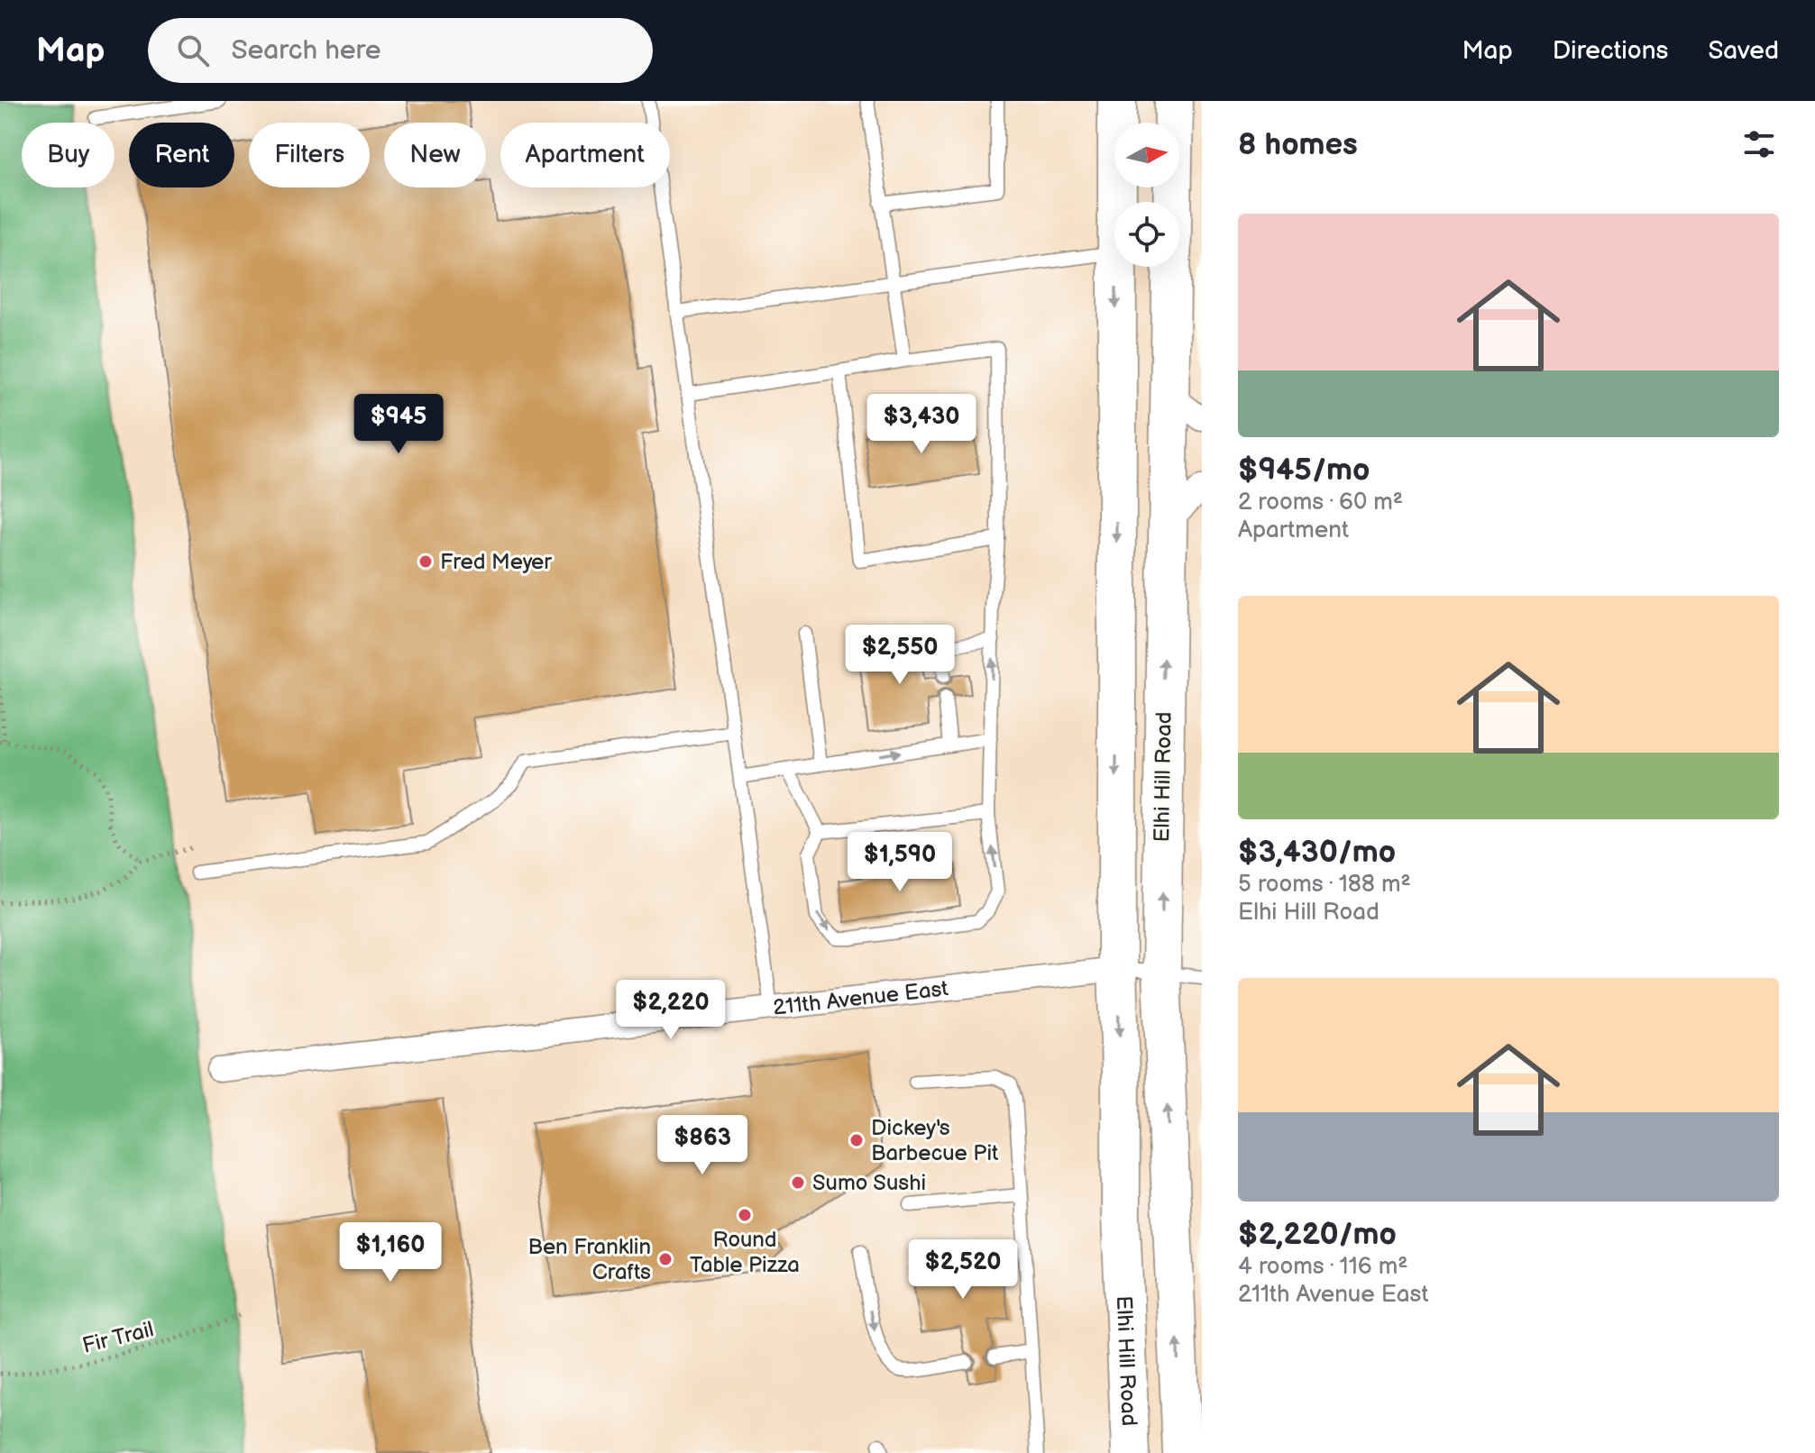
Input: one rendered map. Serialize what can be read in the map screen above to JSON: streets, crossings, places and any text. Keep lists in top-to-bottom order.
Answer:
{
  "streets": {
    "main road": ["Elhi Hill Road"],
    "street": ["211th Avenue East"],
    "path": ["Fir Trail"]
  },
  "crossings": [
    ["Elhi Hill Road", "211th Avenue East"]
  ],
  "places": [
    "Fred Meyer",
    "Dickey's Barbecue Pit",
    "Sumo Sushi",
    "Round Table Pizza",
    "Ben Franklin Crafts"
  ],
  "north": "right",
  "page": {
    "header": "Map",
    "search": "Search here",
    "nav": ["Map", "Directions", "Saved"],
    "heading": "8 homes",
    "chip": [
      "Buy",
      "Rent",
      "Filters",
      "New",
      "Apartment"
    ],
    "list": [
      {
        "name": "$945/mo",
        "note": "2 rooms · 60 m² · Apartment"
      },
      {
        "name": "$3,430/mo",
        "note": "5 rooms · 188 m² · Elhi Hill Road"
      },
      {
        "name": "$2,220/mo",
        "note": "4 rooms · 116 m² · 211th Avenue East"
      }
    ],
    "price": [
      "$945",
      "$3,430",
      "$2,550",
      "$1,590",
      "$2,220",
      "$863",
      "$1,160",
      "$2,520"
    ]
  }
}
